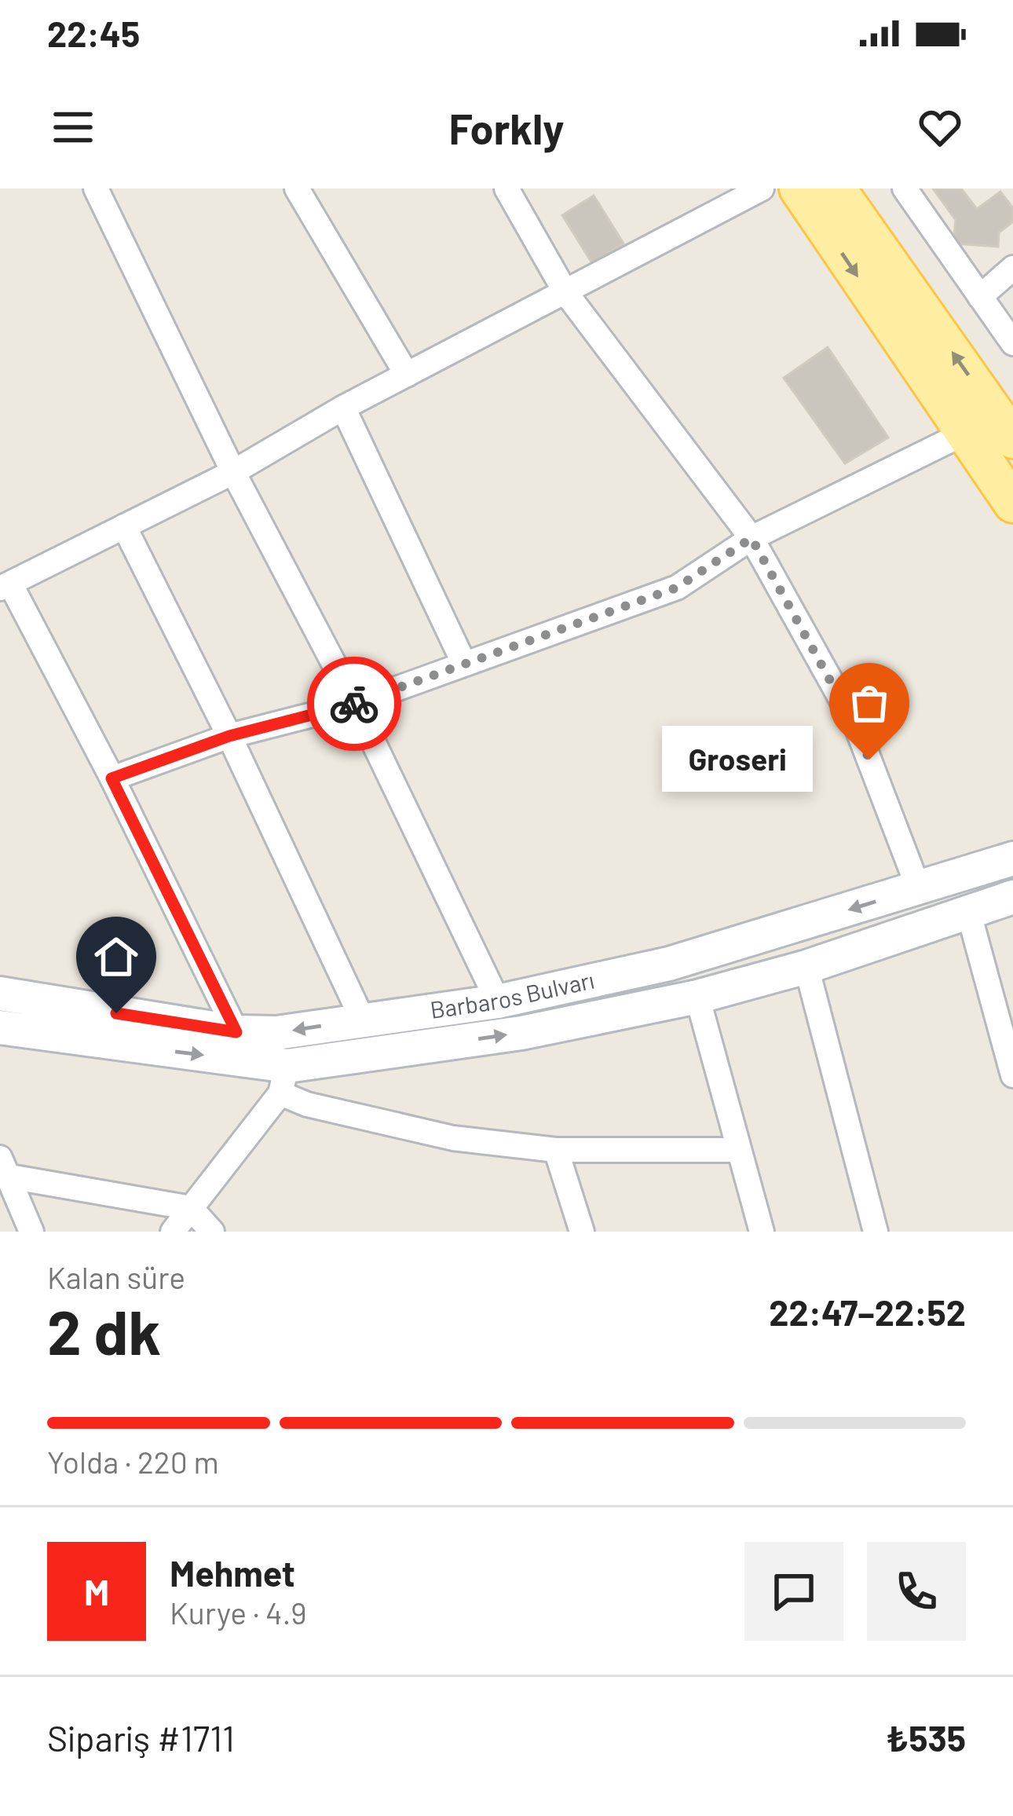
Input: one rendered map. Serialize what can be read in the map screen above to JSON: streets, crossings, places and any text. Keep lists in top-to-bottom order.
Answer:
{
  "streets": {
    "street": ["Barbaros Bulvarı"]
  },
  "places": ["Groseri"],
  "page": {
    "status": "22:45",
    "header": "Forkly",
    "bubble": "Groseri",
    "heading": ["2 dk", "Kalan süre", "22:47–22:52"],
    "panel": [
      "Mehmet",
      "Kurye · 4.9",
      "Sipariş #1711",
      "₺535"
    ],
    "bar": "Yolda · 220 m",
    "round": "M"
  }
}
